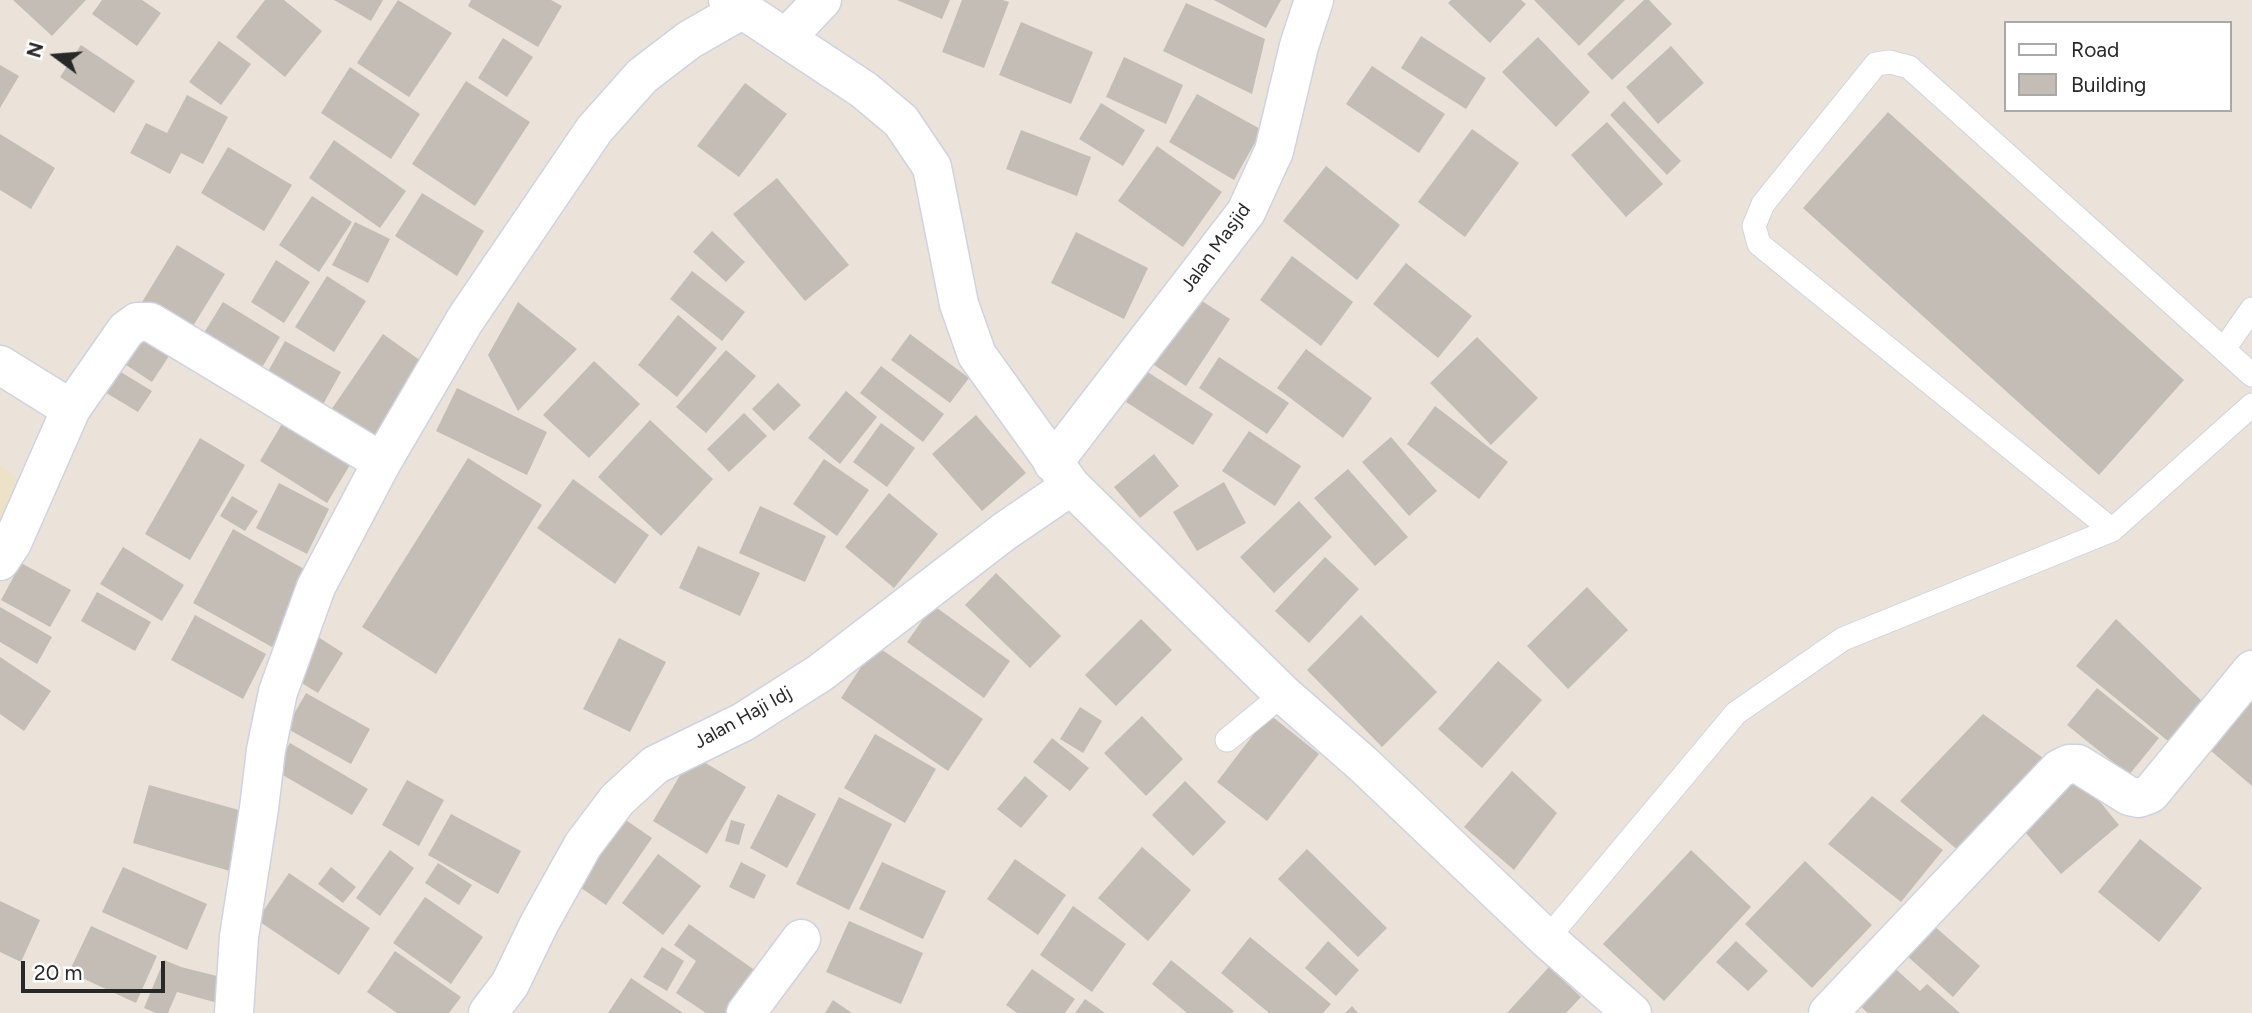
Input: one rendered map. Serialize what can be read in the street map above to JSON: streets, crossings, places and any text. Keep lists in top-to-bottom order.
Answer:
{
  "streets": {
    "street": ["Jalan Masjid", "Jalan Haji Idj"]
  },
  "crossings": [
    ["Jalan Masjid", "Jalan Haji Idj"]
  ],
  "legend": ["Road", "Building"],
  "scale_bar": "20 m",
  "north": "left"
}
